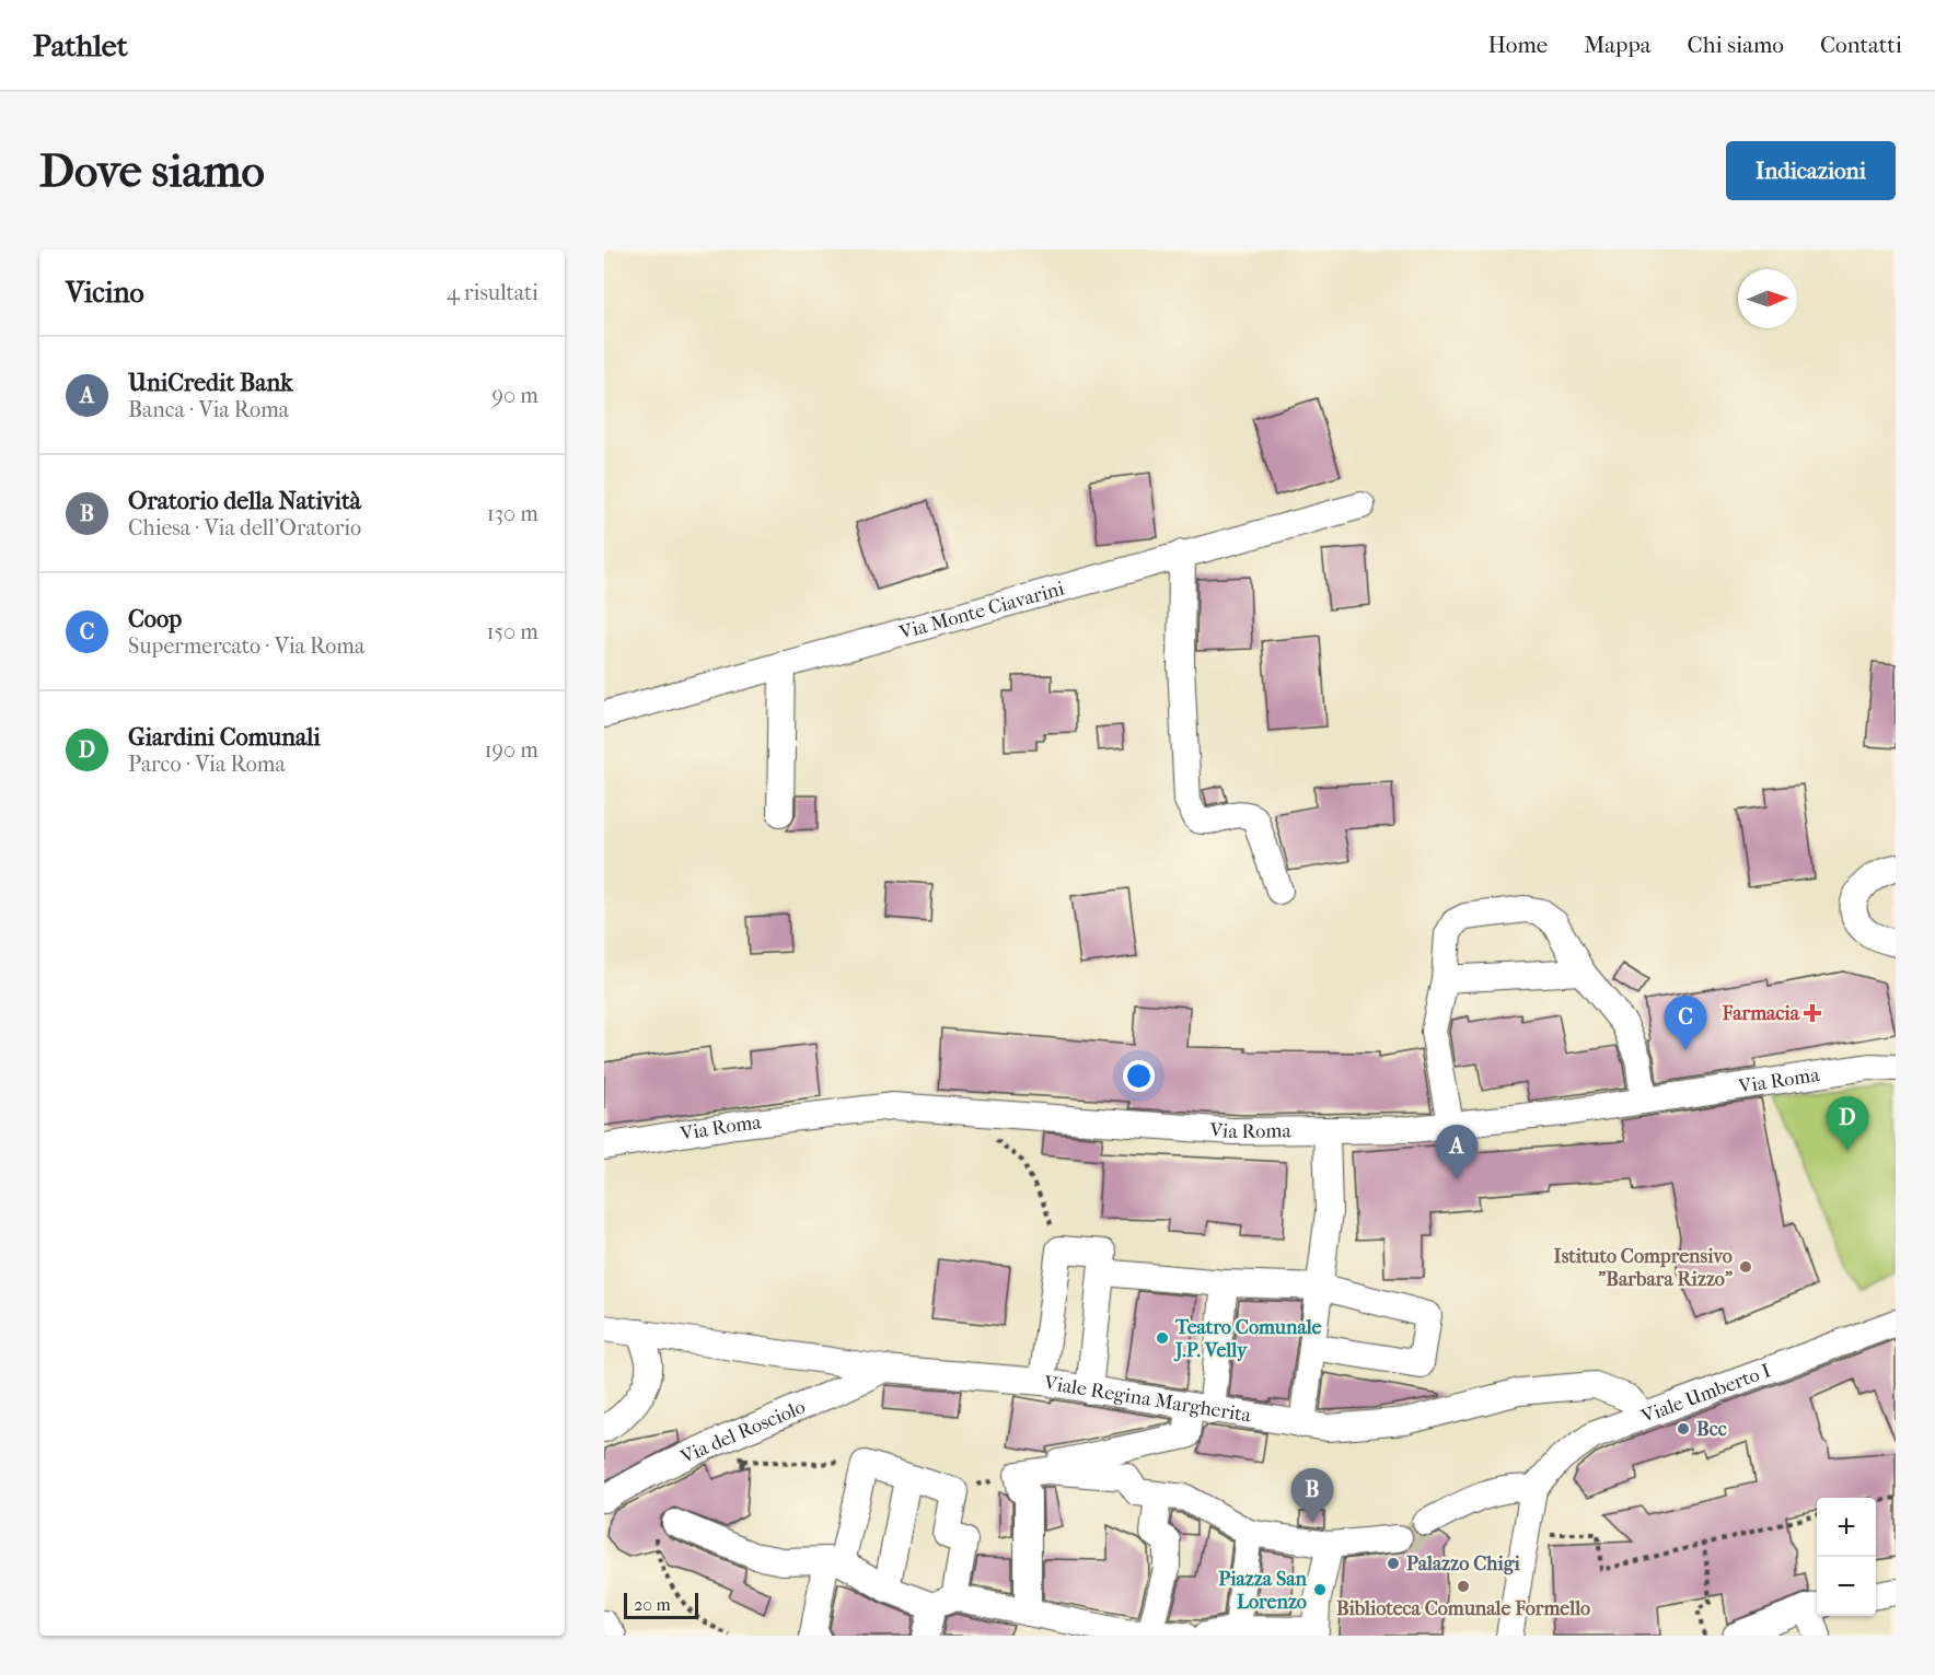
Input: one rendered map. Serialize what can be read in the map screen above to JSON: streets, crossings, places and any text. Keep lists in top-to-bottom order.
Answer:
{
  "streets": {
    "street": [
      "Via Monte Ciavarini",
      "Via Roma",
      "Viale Umberto I",
      "Viale Regina Margherita",
      "Via del Rosciolo"
    ]
  },
  "crossings": [
    ["Viale Umberto I", "Viale Regina Margherita"],
    ["Viale Regina Margherita", "Via del Rosciolo"]
  ],
  "places": {
    "health": ["Farmacia"],
    "other": [
      "Istituto Comprensivo \"Barbara Rizzo\"",
      "Teatro Comunale J.P. Velly",
      "Bcc",
      "Palazzo Chigi",
      "Biblioteca Comunale Formello",
      "Piazza San Lorenzo"
    ]
  },
  "scale_bar": "20 m",
  "north": "right",
  "page": {
    "header": "Pathlet",
    "nav": [
      "Home",
      "Mappa",
      "Chi siamo",
      "Contatti"
    ],
    "buttons": "Indicazioni",
    "title": "Dove siamo",
    "heading": ["Vicino", "4 risultati"],
    "list": [
      {
        "mark": "A",
        "name": "UniCredit Bank",
        "note": "Banca · Via Roma",
        "value": "90 m"
      },
      {
        "mark": "B",
        "name": "Oratorio della Natività",
        "note": "Chiesa · Via dell'Oratorio",
        "value": "130 m"
      },
      {
        "mark": "C",
        "name": "Coop",
        "note": "Supermercato · Via Roma",
        "value": "150 m"
      },
      {
        "mark": "D",
        "name": "Giardini Comunali",
        "note": "Parco · Via Roma",
        "value": "190 m"
      }
    ],
    "pins": [
      "C",
      "D",
      "A",
      "B"
    ],
    "map_buttons": ["+", "−"],
    "scale": "20 m"
  }
}
